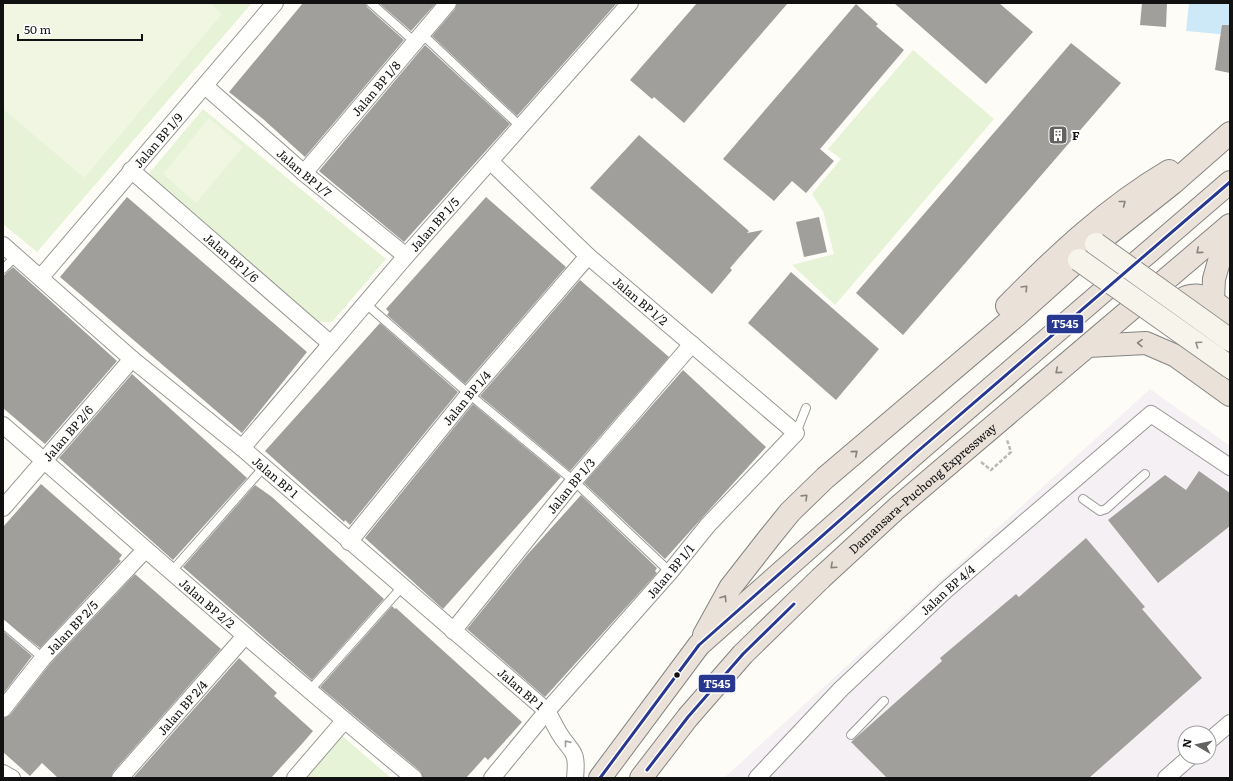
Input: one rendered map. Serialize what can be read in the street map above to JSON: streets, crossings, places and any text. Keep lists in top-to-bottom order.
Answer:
{
  "streets": {
    "highway": ["Damansara–Puchong Expressway"],
    "street": [
      "Jalan BP 1/8",
      "Jalan BP 1/9",
      "Jalan BP 1/7",
      "Jalan BP 1/5",
      "Jalan BP 1/6",
      "Jalan BP 1/2",
      "Jalan BP 1/4",
      "Jalan BP 2/6",
      "Jalan BP 1",
      "Jalan BP 1/3",
      "Jalan BP 1/1",
      "Jalan BP 4/4",
      "Jalan BP 2/2",
      "Jalan BP 2/5",
      "Jalan BP 2/4"
    ]
  },
  "crossings": [
    ["Jalan BP 1/8", "Jalan BP 1/7"],
    ["Jalan BP 1/9", "Jalan BP 1/7"],
    ["Jalan BP 1/9", "Jalan BP 1/6"],
    ["Jalan BP 1/9", "Jalan BP 1"],
    ["Jalan BP 1/7", "Jalan BP 1/5"],
    ["Jalan BP 1/5", "Jalan BP 1/6"],
    ["Jalan BP 1/5", "Jalan BP 1/2"],
    ["Jalan BP 1/5", "Jalan BP 1"],
    ["Jalan BP 1/2", "Jalan BP 1/4"],
    ["Jalan BP 1/2", "Jalan BP 1/3"],
    ["Jalan BP 1/2", "Jalan BP 1/1"],
    ["Jalan BP 1/4", "Jalan BP 1"],
    ["Jalan BP 2/6", "Jalan BP 1"],
    ["Jalan BP 2/6", "Jalan BP 2/2"],
    ["Jalan BP 1", "Jalan BP 1/3"],
    ["Jalan BP 1", "Jalan BP 1/1"],
    ["Jalan BP 2/2", "Jalan BP 2/5"],
    ["Jalan BP 2/2", "Jalan BP 2/4"]
  ],
  "places": {
    "building": ["F"]
  },
  "lines": ["transit line T545"],
  "scale_bar": "50 m",
  "north": "left"
}
